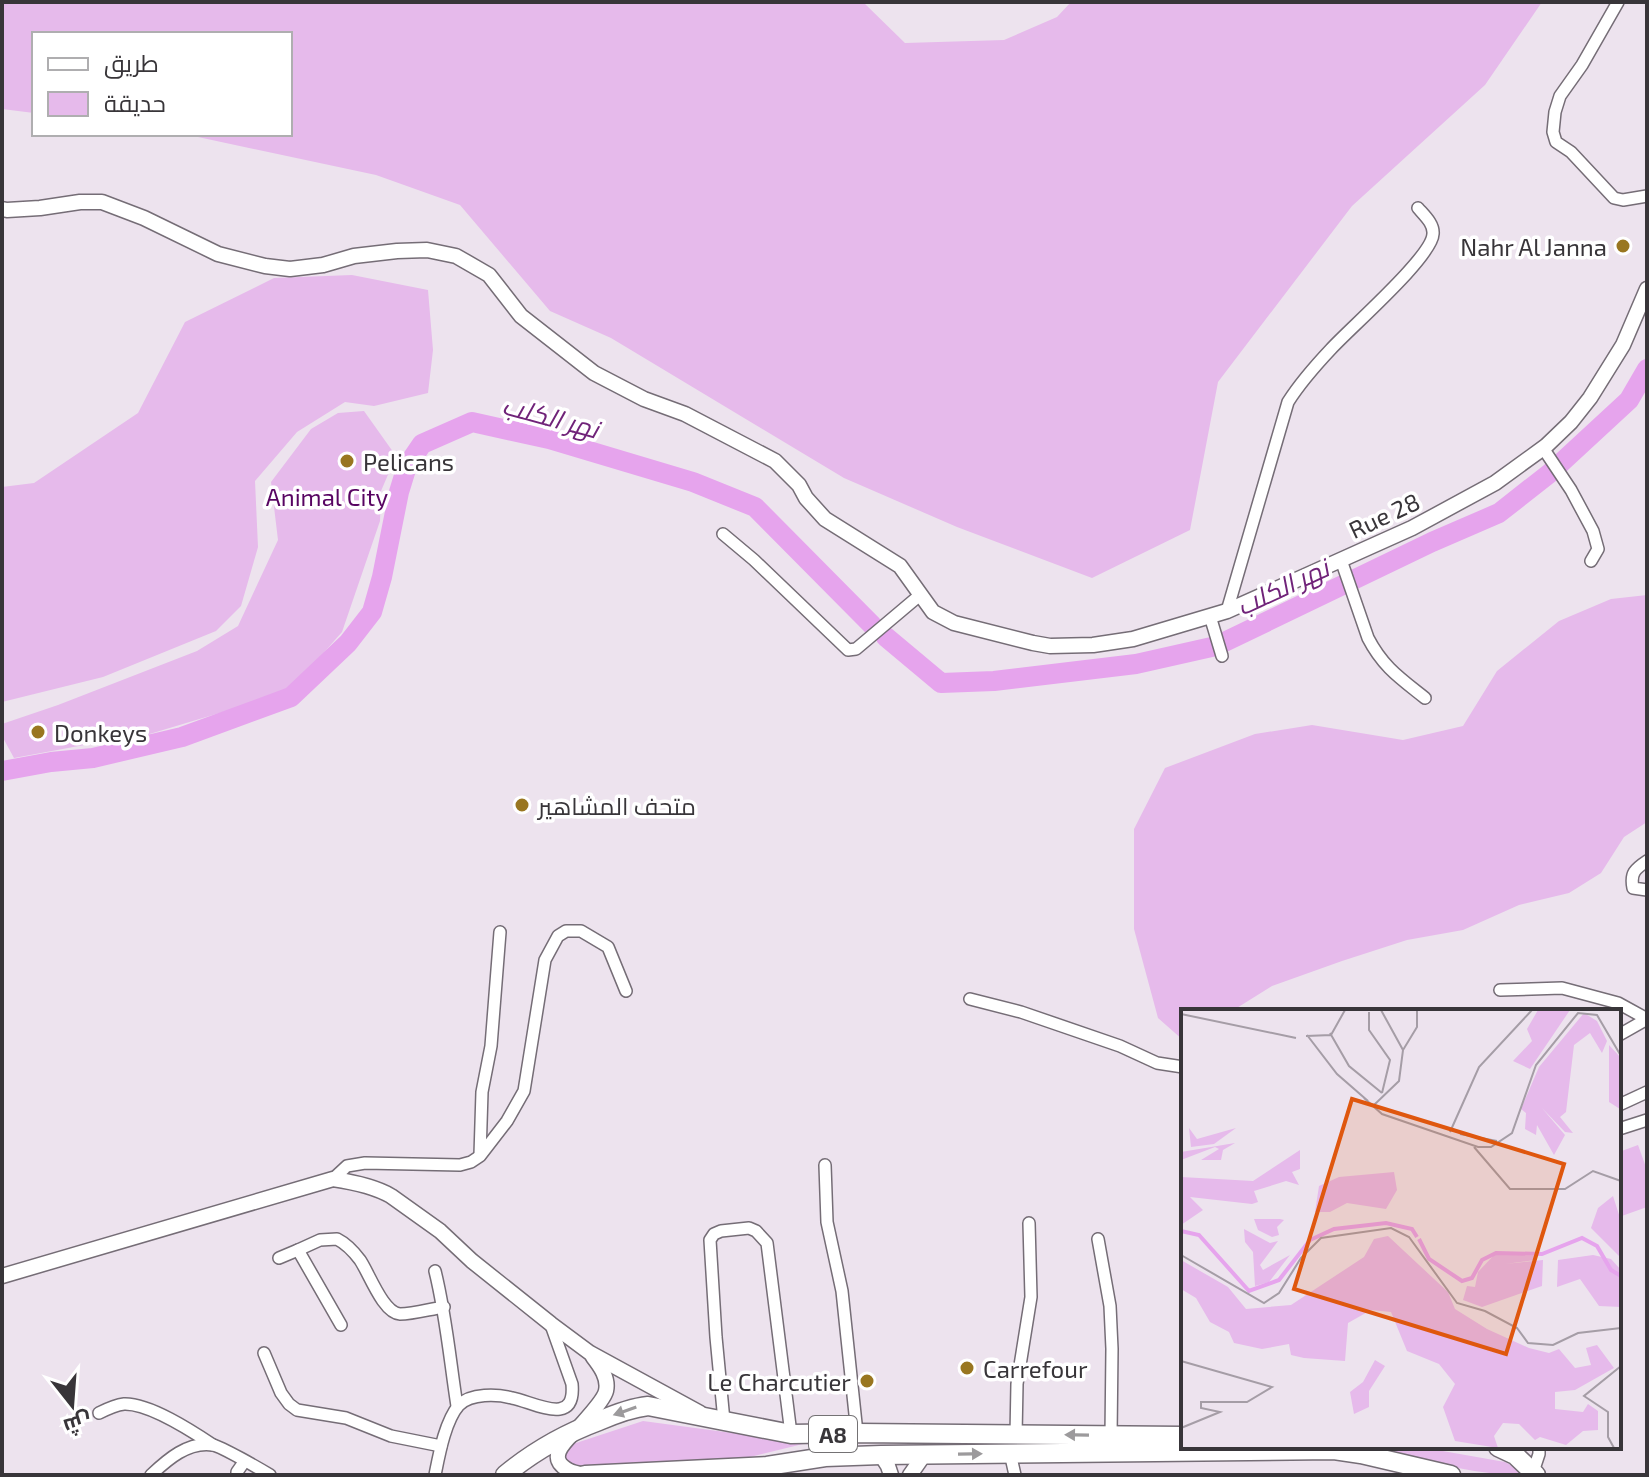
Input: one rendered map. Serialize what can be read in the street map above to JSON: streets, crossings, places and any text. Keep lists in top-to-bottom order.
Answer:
{
  "streets": {
    "highway": ["A8"],
    "street": ["Rue 28"]
  },
  "water": ["نهر الكلب"],
  "parks": ["Animal City"],
  "places": [
    "Nahr Al Janna",
    "Pelicans",
    "Donkeys",
    "متحف المشاهير",
    "Carrefour",
    "Le Charcutier"
  ],
  "legend": ["طريق", "حديقة"],
  "north": "bottom"
}
